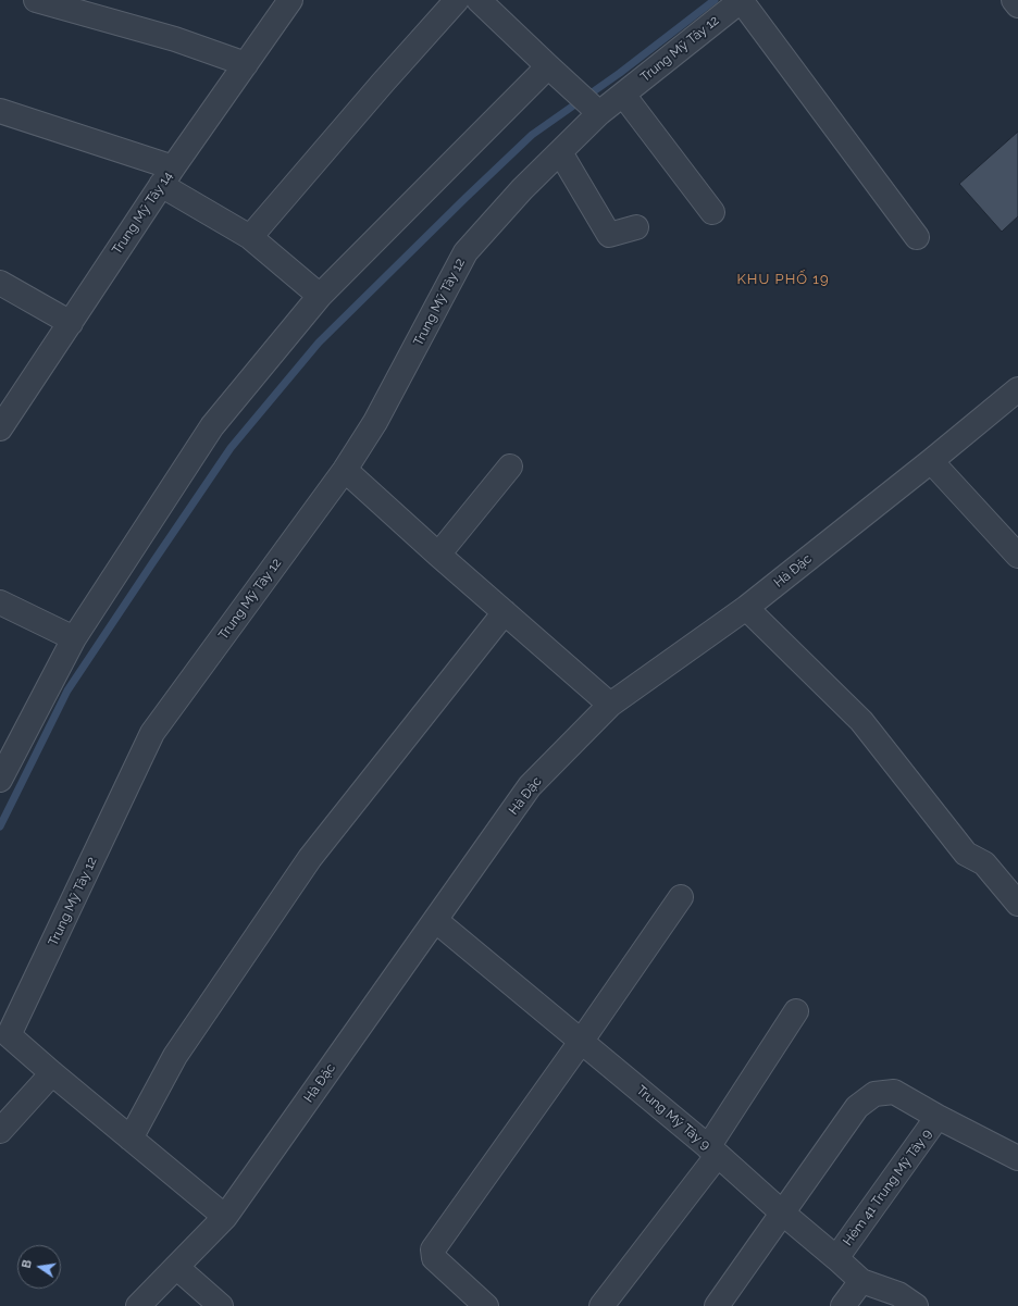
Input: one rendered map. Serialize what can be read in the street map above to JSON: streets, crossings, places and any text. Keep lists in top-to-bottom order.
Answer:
{
  "streets": {
    "street": [
      "Trung Mỹ Tây 12",
      "Trung Mỹ Tây 14",
      "Hà Đặc",
      "Trung Mỹ Tây 9",
      "Hẻm 41 Trung Mỹ Tây 9"
    ]
  },
  "crossings": [
    ["Trung Mỹ Tây 12", "Hà Đặc"],
    ["Hà Đặc", "Trung Mỹ Tây 9"],
    ["Trung Mỹ Tây 9", "Hẻm 41 Trung Mỹ Tây 9"]
  ],
  "districts": ["KHU PHỐ 19"],
  "north": "left"
}
